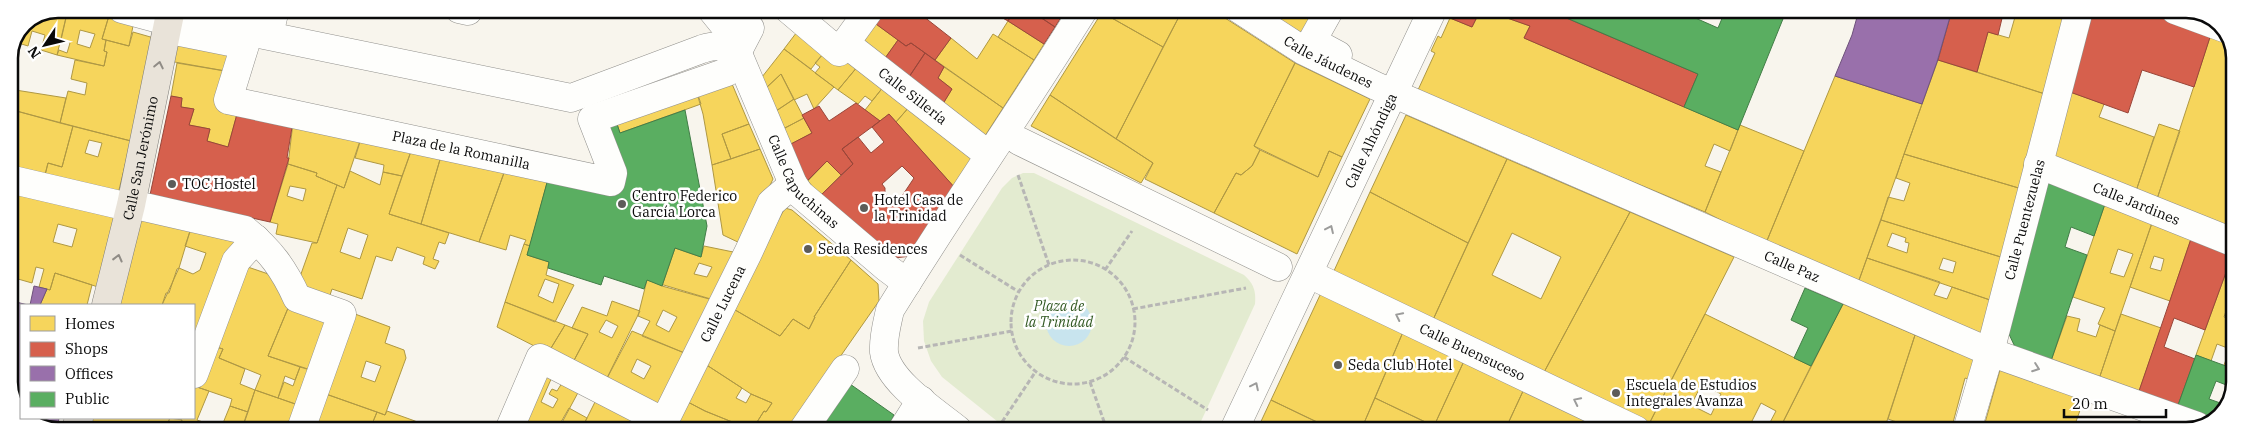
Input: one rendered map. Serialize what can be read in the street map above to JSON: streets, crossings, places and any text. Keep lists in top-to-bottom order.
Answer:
{
  "streets": {
    "main road": ["Calle San Jerónimo"],
    "street": [
      "Calle Jáudenes",
      "Calle Sillería",
      "Calle Alhóndiga",
      "Plaza de la Romanilla",
      "Calle Capuchinas",
      "Calle Jardines",
      "Calle Puentezuelas",
      "Calle Paz",
      "Calle Lucena",
      "Calle Buensuceso"
    ]
  },
  "crossings": [
    ["Calle Jáudenes", "Calle Alhóndiga"],
    ["Calle Jáudenes", "Calle Paz"],
    ["Calle Alhóndiga", "Calle Paz"],
    ["Calle Alhóndiga", "Calle Buensuceso"],
    ["Plaza de la Romanilla", "Calle Capuchinas"],
    ["Calle Capuchinas", "Calle Lucena"],
    ["Calle Jardines", "Calle Puentezuelas"],
    ["Calle Puentezuelas", "Calle Paz"]
  ],
  "one_way": ["Calle Alhóndiga", "Calle San Jerónimo", "Calle Buensuceso"],
  "parks": ["Plaza de la Trinidad"],
  "places": [
    "TOC Hostel",
    "Centro Federico García Lorca",
    "Hotel Casa de la Trinidad",
    "Seda Residences",
    "Seda Club Hotel",
    "Escuela de Estudios Integrales Avanza"
  ],
  "legend": [
    "Homes",
    "Shops",
    "Offices",
    "Public"
  ],
  "scale_bar": "20 m",
  "north": "bottom left"
}
